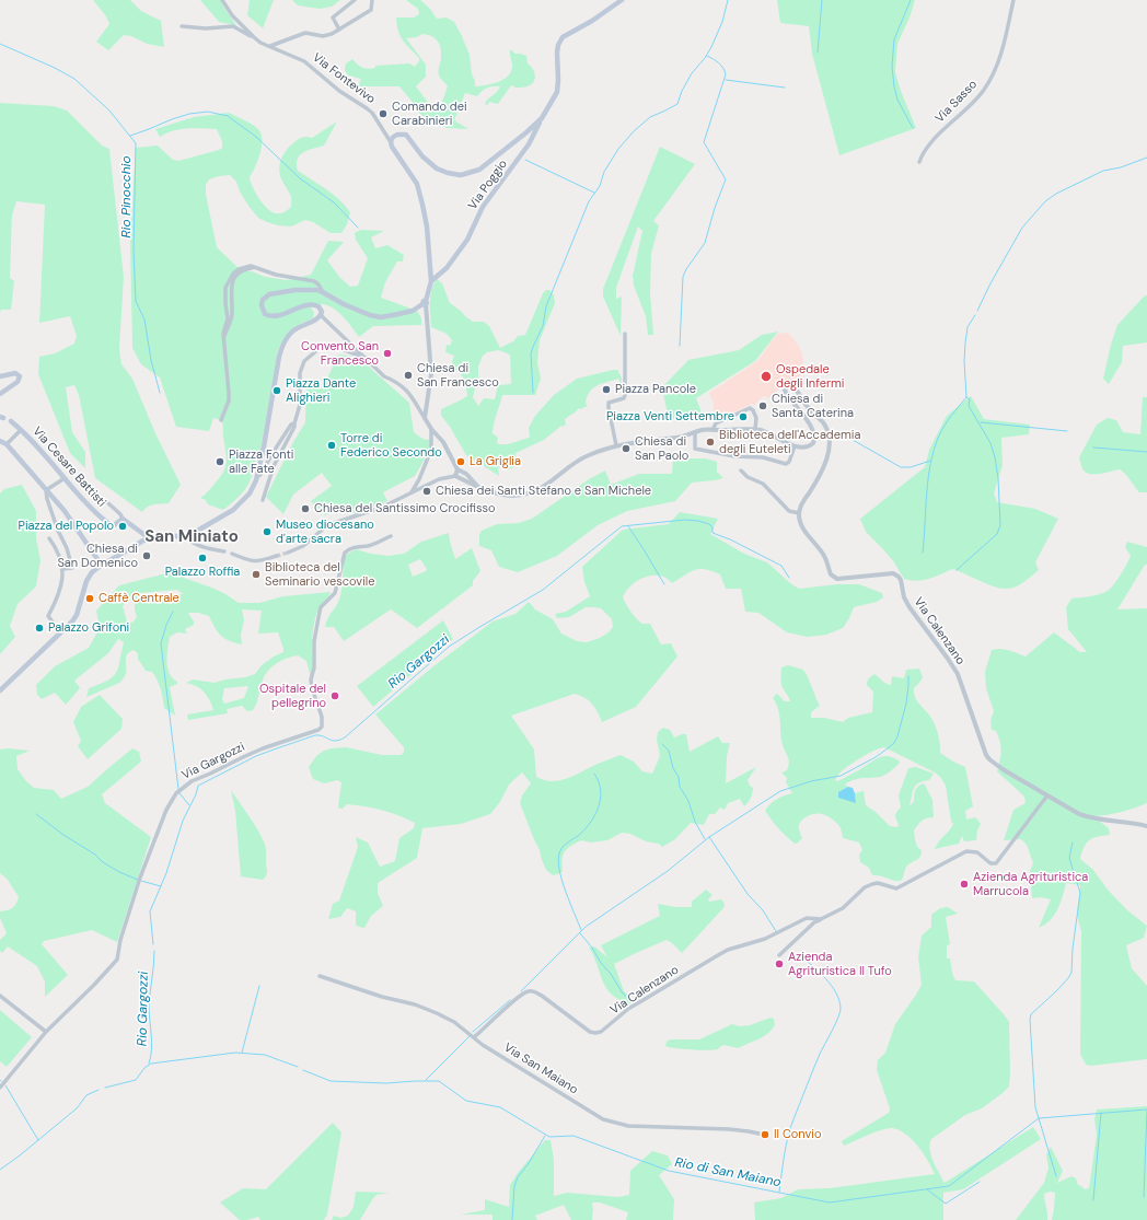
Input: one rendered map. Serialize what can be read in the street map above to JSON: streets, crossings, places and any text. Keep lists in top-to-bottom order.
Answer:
{
  "streets": {
    "main road": ["Via Poggio", "Via Cesare Battisti"],
    "street": [
      "Via Fontevivo",
      "Via Sasso",
      "Via Calenzano",
      "Via Gargozzi",
      "Via San Maiano"
    ]
  },
  "crossings": [
    ["Via Calenzano", "Via San Maiano"]
  ],
  "districts": ["San Miniato"],
  "water": ["Rio Pinocchio", "Rio Gargozzi", "Rio di San Maiano"],
  "places": [
    "Comando dei Carabinieri",
    "Convento San Francesco",
    "Chiesa di San Francesco",
    "Ospedale degli Infermi",
    "Piazza Pancole",
    "Piazza Dante Alighieri",
    "Chiesa di Santa Caterina",
    "Piazza Venti Settembre",
    "Biblioteca dell'Accademia degli Euteleti",
    "Torre di Federico Secondo",
    "Chiesa di San Paolo",
    "Piazza Fonti alle Fate",
    "La Griglia",
    "Chiesa dei Santi Stefano e San Michele",
    "Chiesa del Santissimo Crocifisso",
    "Piazza del Popolo",
    "Museo diocesano d'arte sacra",
    "Chiesa di San Domenico",
    "Palazzo Roffia",
    "Biblioteca del Seminario vescovile",
    "Caffè Centrale",
    "Palazzo Grifoni",
    "Ospitale del pellegrino",
    "Azienda Agrituristica Marrucola",
    "Azienda Agrituristica Il Tufo",
    "Il Convio"
  ]
}
